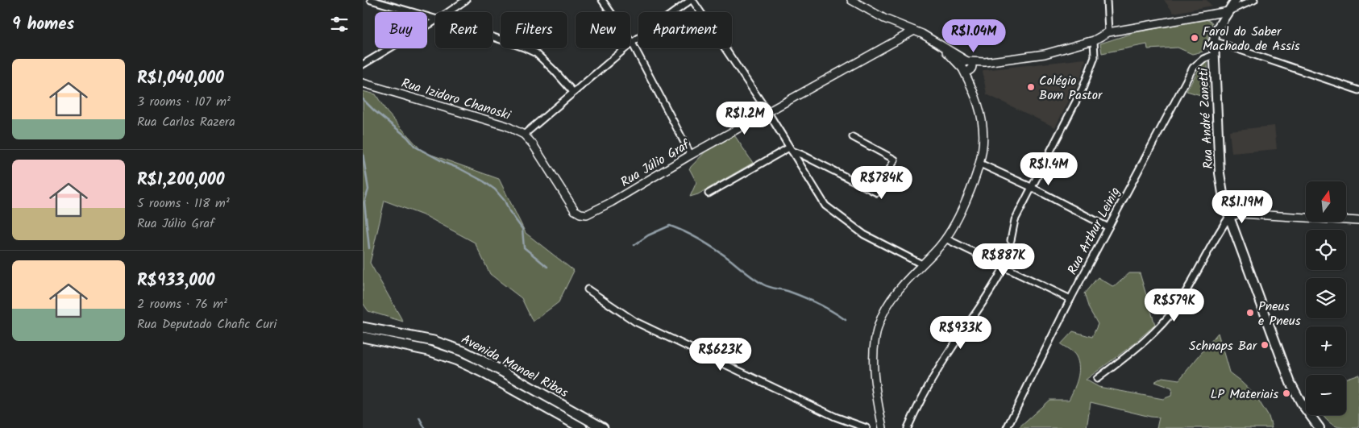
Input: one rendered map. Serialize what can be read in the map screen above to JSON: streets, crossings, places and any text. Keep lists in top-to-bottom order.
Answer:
{
  "streets": {
    "main road": ["Rua André Zanetti", "Avenida Manoel Ribas"],
    "street": ["Rua Izidoro Chanoski", "Rua Júlio Graf", "Rua Arthur Leinig"]
  },
  "crossings": [
    ["Rua Izidoro Chanoski", "Rua Júlio Graf"],
    ["Rua André Zanetti", "Rua Arthur Leinig"]
  ],
  "places": [
    "Farol do Saber Machado de Assis",
    "Colégio Bom Pastor",
    "Pneus e Pneus",
    "Schnaps Bar",
    "LP Materiais"
  ],
  "north": "top",
  "page": {
    "heading": "9 homes",
    "chip": [
      "Buy",
      "Rent",
      "Filters",
      "New",
      "Apartment"
    ],
    "price": [
      "R$1.04M",
      "R$1.2M",
      "R$1.4M",
      "R$784K",
      "R$1.19M",
      "R$887K",
      "R$579K",
      "R$933K",
      "R$623K"
    ],
    "list": [
      {
        "name": "R$1,040,000",
        "note": "3 rooms · 107 m² · Rua Carlos Razera"
      },
      {
        "name": "R$1,200,000",
        "note": "5 rooms · 118 m² · Rua Júlio Graf"
      },
      {
        "name": "R$933,000",
        "note": "2 rooms · 76 m² · Rua Deputado Chafic Curi"
      }
    ],
    "map_buttons": ["+", "−"]
  }
}
